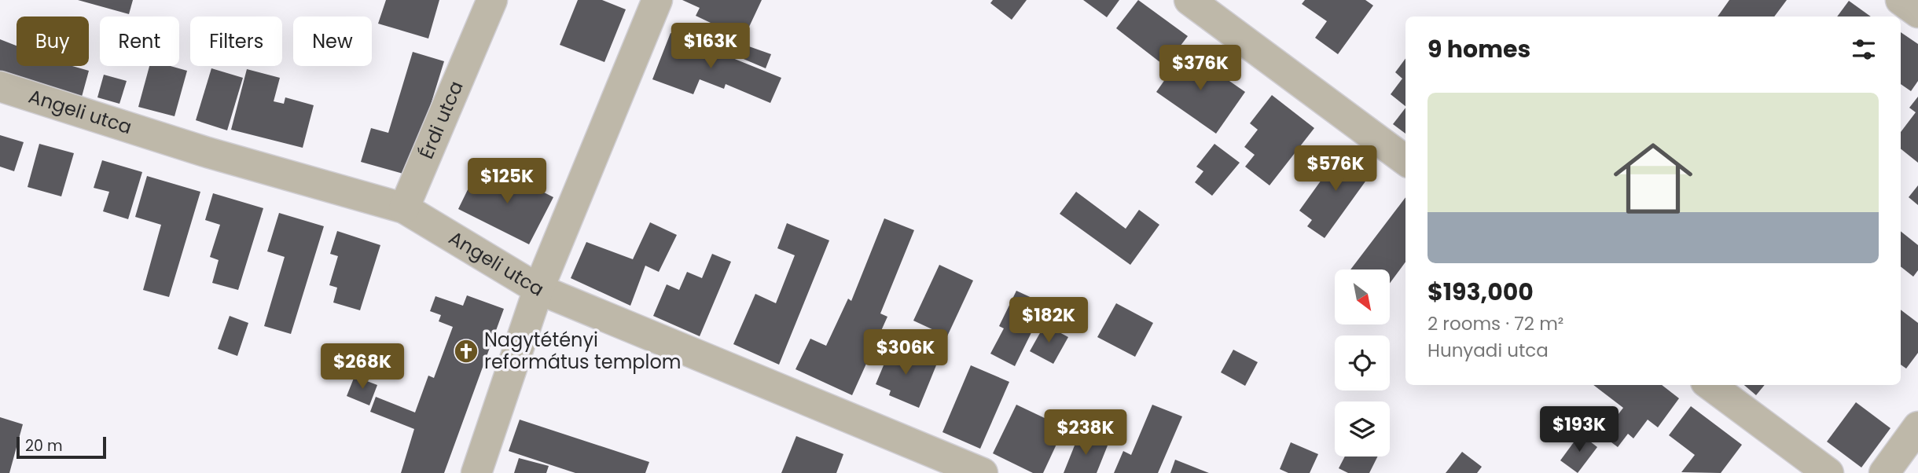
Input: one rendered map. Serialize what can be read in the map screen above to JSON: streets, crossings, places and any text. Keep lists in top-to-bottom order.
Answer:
{
  "streets": {
    "street": ["Angeli utca", "Érdi utca"]
  },
  "crossings": [
    ["Angeli utca", "Érdi utca"]
  ],
  "places": {
    "church": ["Nagytétényi református templom"]
  },
  "scale_bar": "20 m",
  "north": "bottom right",
  "page": {
    "chip": [
      "Buy",
      "Rent",
      "Filters",
      "New"
    ],
    "heading": "9 homes",
    "price": [
      "$163K",
      "$376K",
      "$576K",
      "$125K",
      "$182K",
      "$306K",
      "$268K",
      "$193K",
      "$238K"
    ],
    "list": [
      {
        "name": "$193,000",
        "note": "2 rooms · 72 m² · Hunyadi utca"
      }
    ],
    "scale": "20 m"
  }
}
